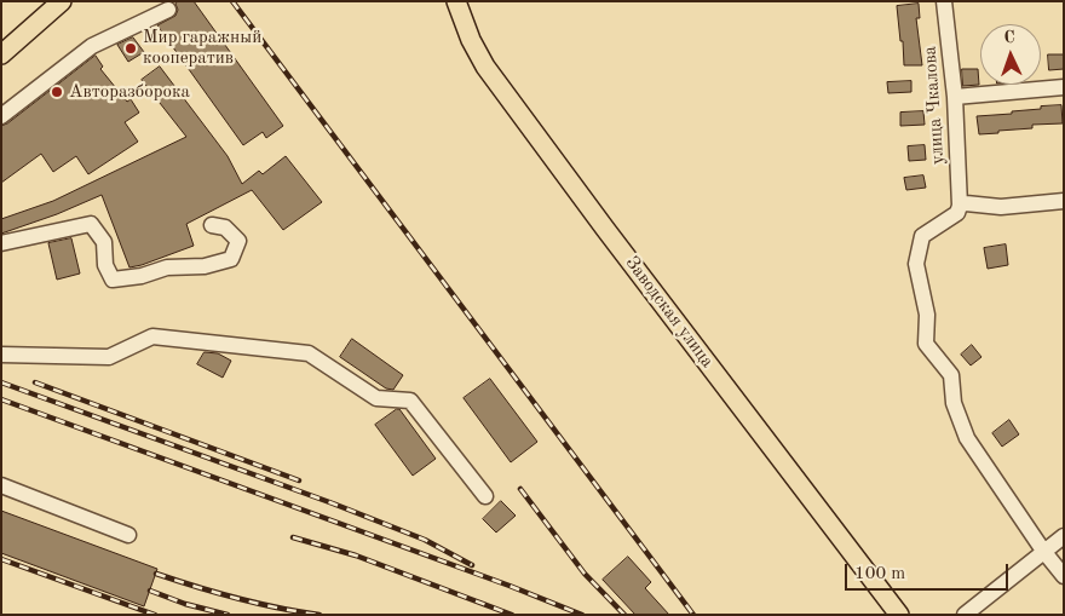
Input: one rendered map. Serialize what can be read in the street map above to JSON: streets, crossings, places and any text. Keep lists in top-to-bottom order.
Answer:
{
  "streets": {
    "main road": ["Заводская улица"],
    "street": ["улица Чкалова"]
  },
  "places": ["Мир гаражный кооператив", "Авторазборока"],
  "scale_bar": "100 m",
  "north": "top"
}
